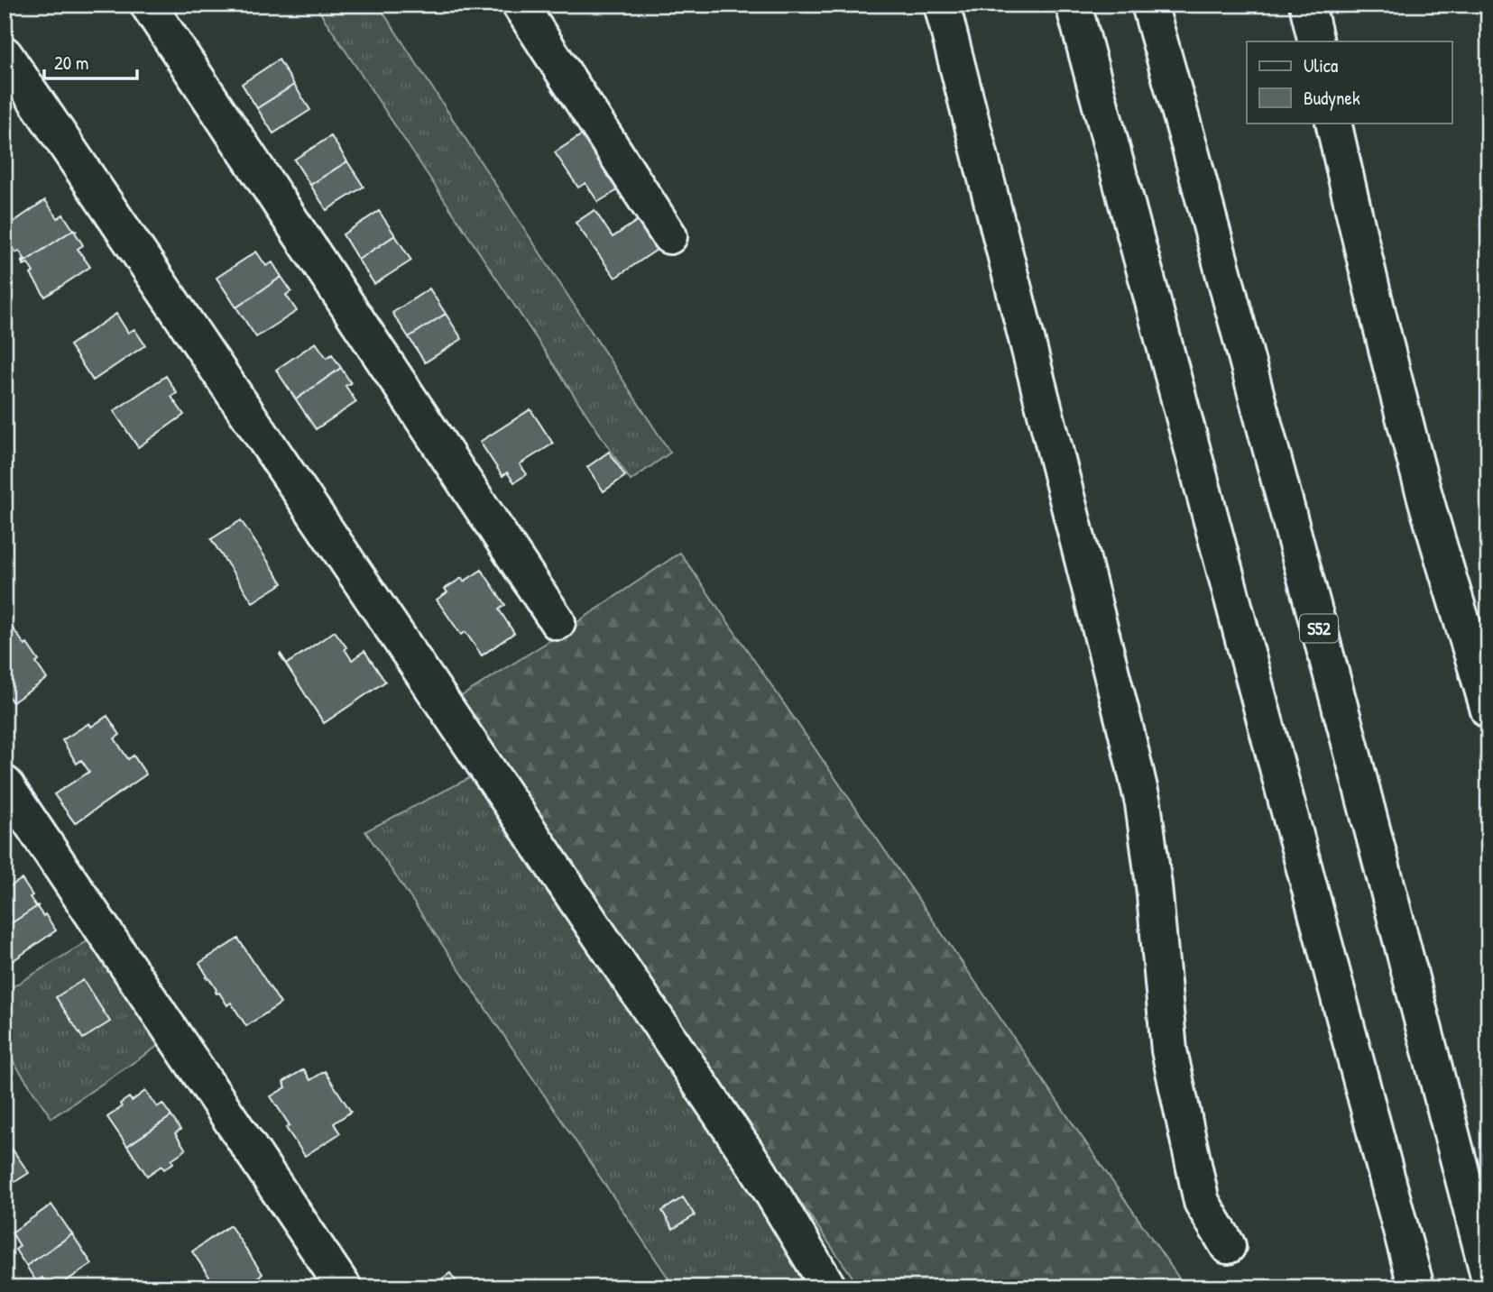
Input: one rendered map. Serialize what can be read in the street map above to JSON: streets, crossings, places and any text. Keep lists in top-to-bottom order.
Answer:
{
  "streets": {
    "main road": ["S52"]
  },
  "legend": ["Ulica", "Budynek"],
  "scale_bar": "20 m"
}
